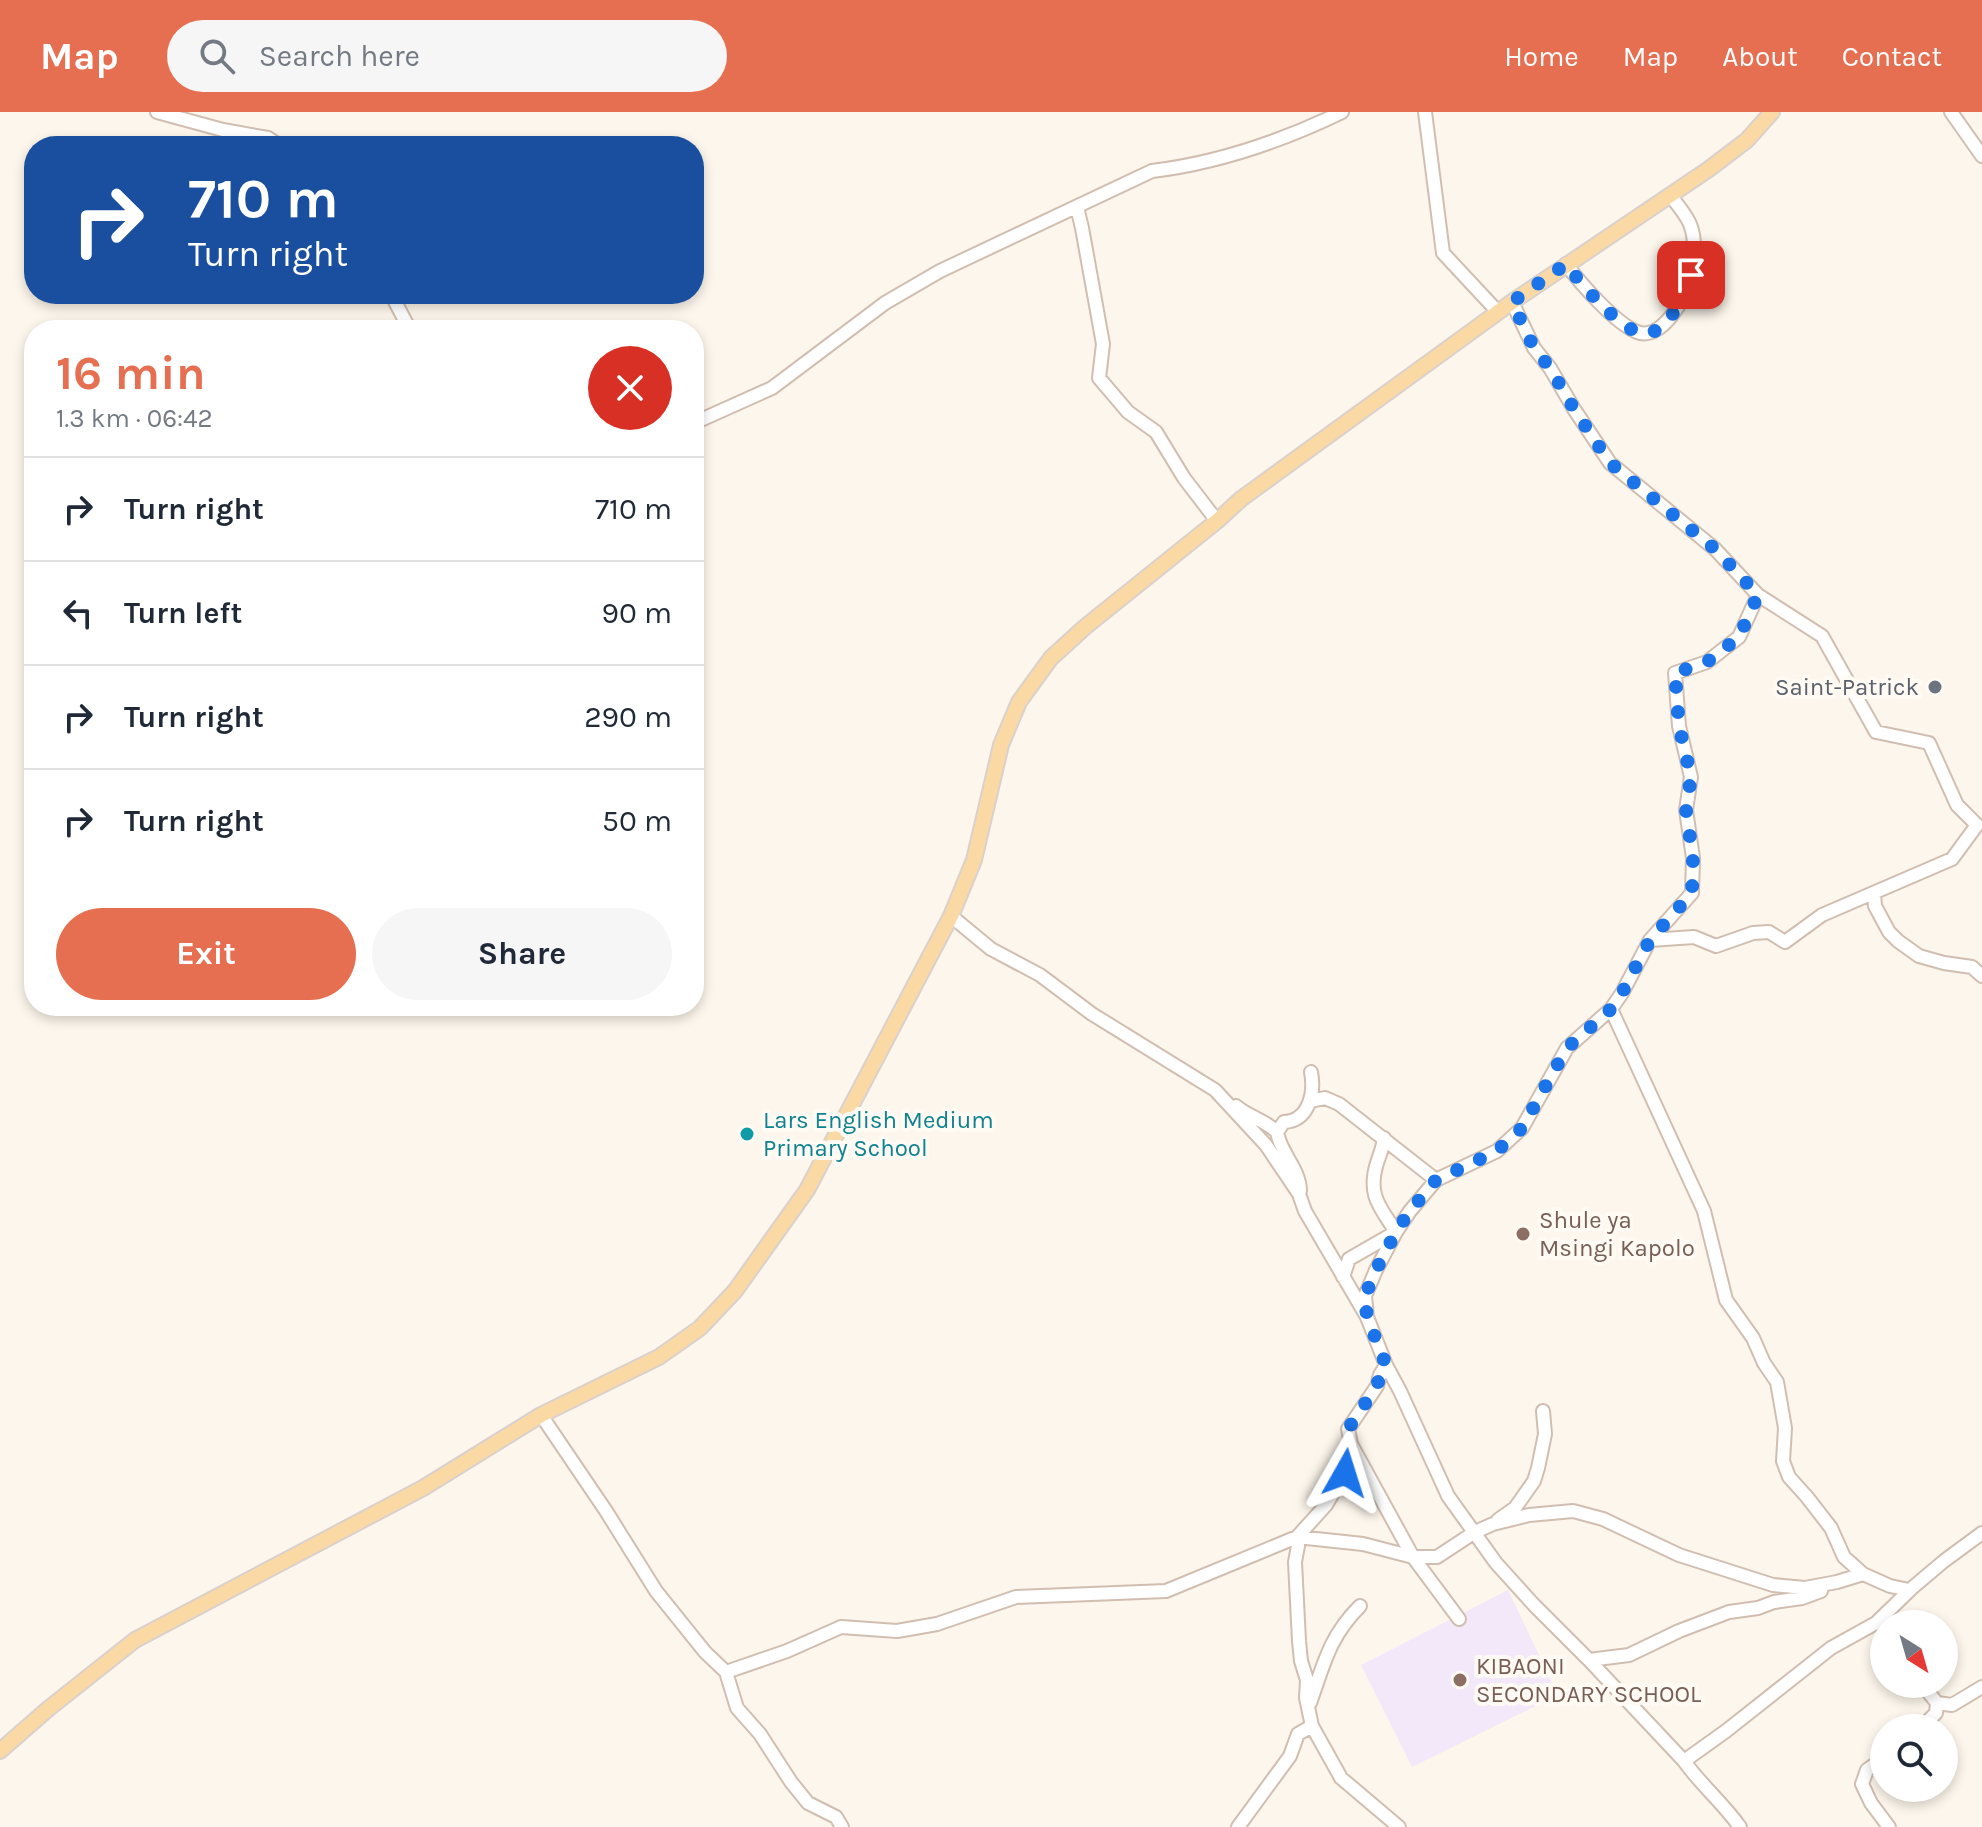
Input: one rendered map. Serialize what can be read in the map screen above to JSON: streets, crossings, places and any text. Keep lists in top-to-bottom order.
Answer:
{
  "places": [
    "Saint-Patrick",
    "Lars English Medium Primary School",
    "Shule ya Msingi Kapolo",
    "KIBAONI SECONDARY SCHOOL"
  ],
  "north": "bottom right",
  "page": {
    "header": "Map",
    "search": "Search here",
    "nav": [
      "Home",
      "Map",
      "About",
      "Contact"
    ],
    "turn": ["710 m", "Turn right"],
    "heading": ["16 min", "1.3 km · 06:42"],
    "list": [
      {
        "name": "Turn right",
        "value": "710 m"
      },
      {
        "name": "Turn left",
        "value": "90 m"
      },
      {
        "name": "Turn right",
        "value": "290 m"
      },
      {
        "name": "Turn right",
        "value": "50 m"
      }
    ],
    "buttons": ["Exit", "Share"]
  }
}
